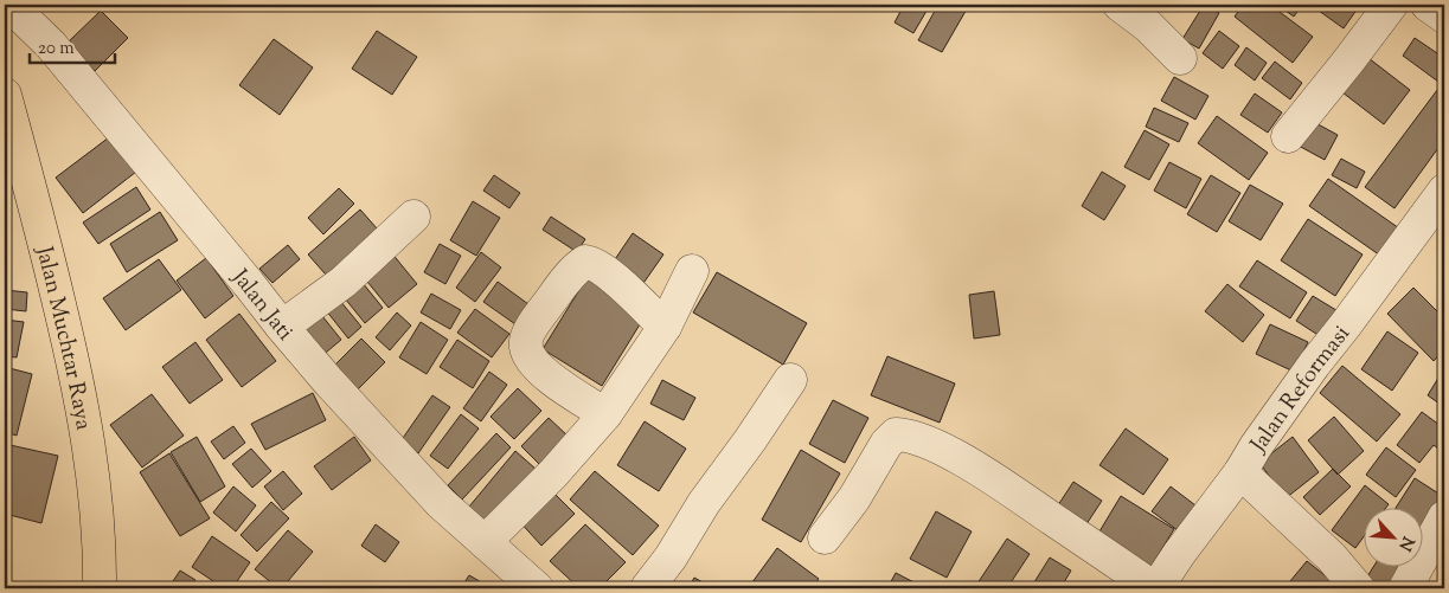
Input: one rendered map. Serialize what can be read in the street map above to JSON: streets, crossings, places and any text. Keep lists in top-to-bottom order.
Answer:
{
  "streets": {
    "highway": ["Jalan Muchtar Raya"],
    "street": ["Jalan Jati", "Jalan Reformasi"]
  },
  "scale_bar": "20 m",
  "north": "bottom right"
}
